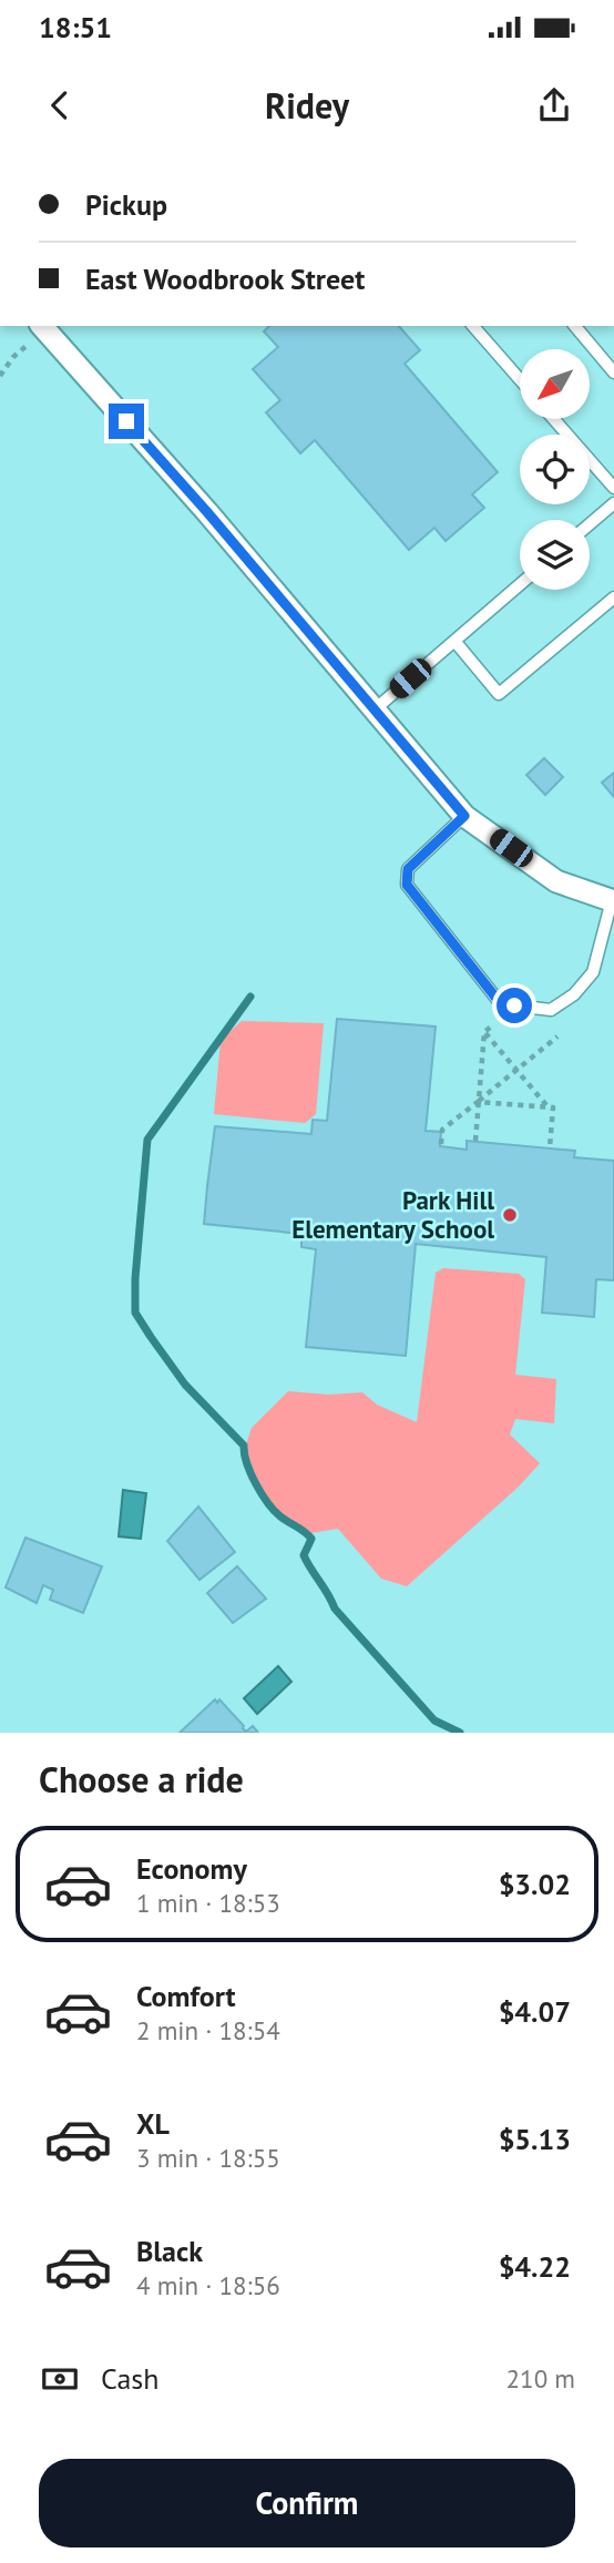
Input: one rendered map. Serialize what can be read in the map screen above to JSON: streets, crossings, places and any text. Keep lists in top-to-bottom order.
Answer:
{
  "places": ["Park Hill Elementary School"],
  "north": "bottom left",
  "page": {
    "status": "18:51",
    "header": "Ridey",
    "banner": ["Pickup", "East Woodbrook Street"],
    "heading": "Choose a ride",
    "list": [
      {
        "name": "Economy",
        "note": "1 min · 18:53",
        "value": "$3.02"
      },
      {
        "name": "Comfort",
        "note": "2 min · 18:54",
        "value": "$4.07"
      },
      {
        "name": "XL",
        "note": "3 min · 18:55",
        "value": "$5.13"
      },
      {
        "name": "Black",
        "note": "4 min · 18:56",
        "value": "$4.22"
      }
    ],
    "pay": ["Cash", "210 m"],
    "buttons": "Confirm"
  }
}
